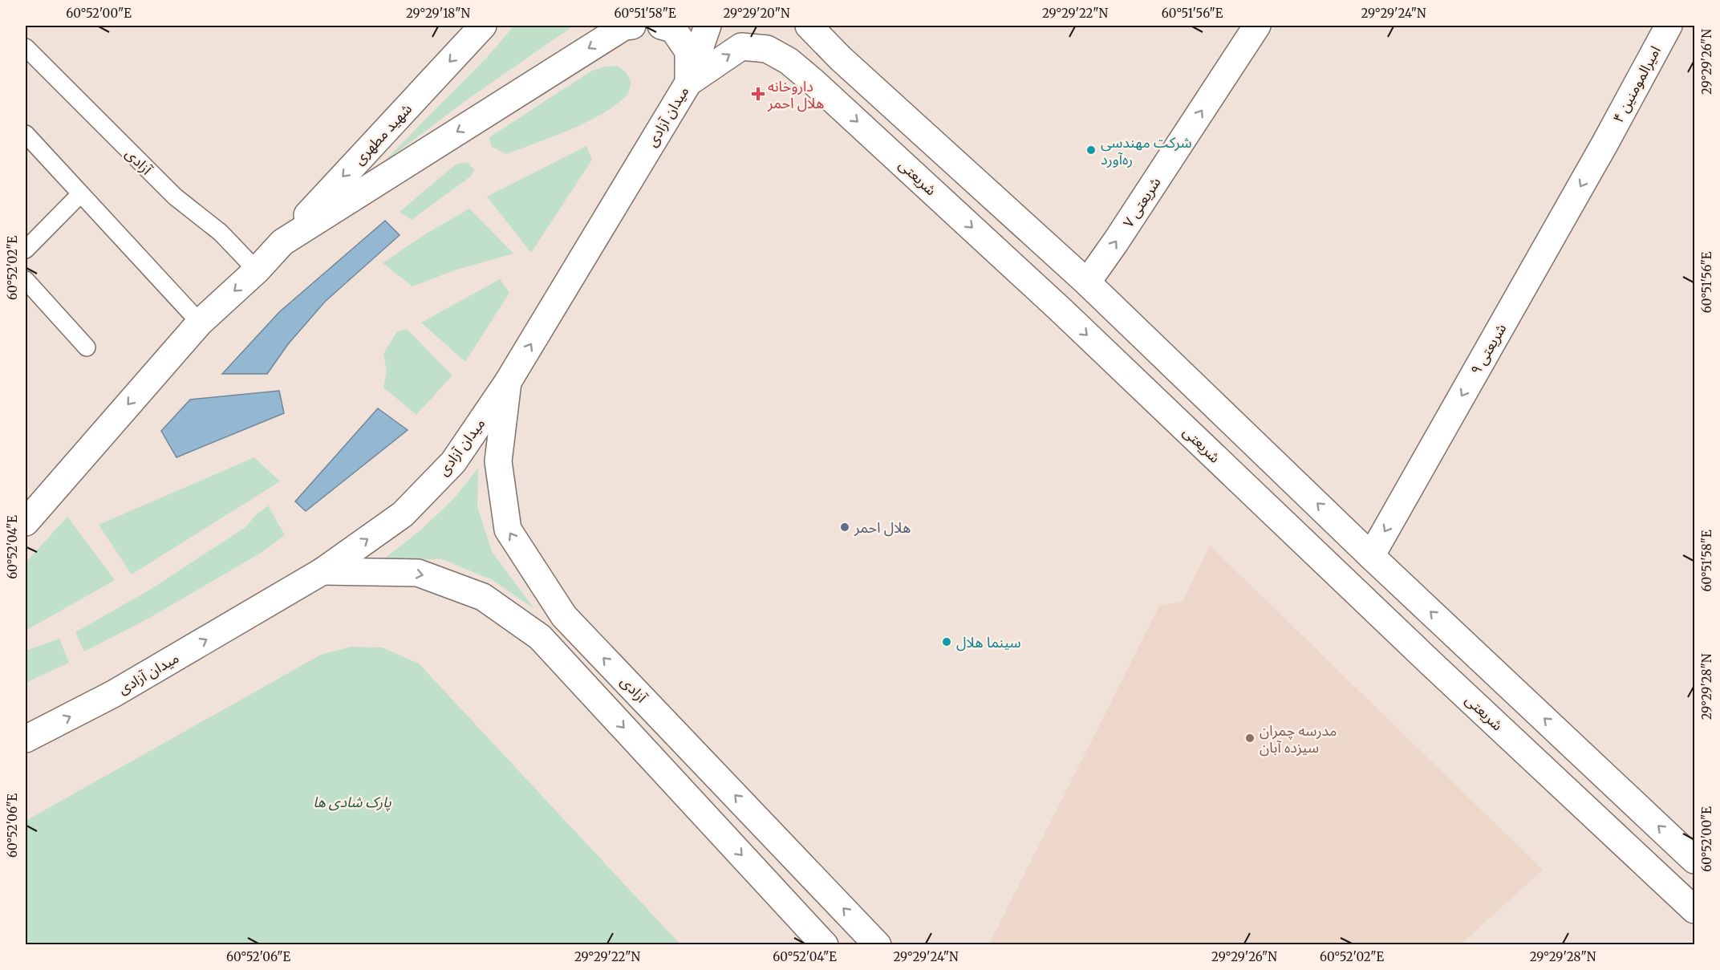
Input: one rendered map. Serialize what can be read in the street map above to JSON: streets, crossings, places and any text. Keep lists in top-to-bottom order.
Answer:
{
  "streets": {
    "main road": [
      "امیرالمومنین ۴",
      "میدان آزادی",
      "شهید مطهری",
      "آزادی",
      "شریعتی",
      "شریعتی ۷",
      "شریعتی ۹"
    ]
  },
  "crossings": [
    ["امیرالمومنین ۴", "شریعتی ۹"],
    ["میدان آزادی", "آزادی"],
    ["میدان آزادی", "شریعتی"],
    ["شریعتی", "شریعتی ۷"]
  ],
  "one_way": ["آزادی", "شریعتی ۷", "شریعتی ۹"],
  "parks": ["پارک شادی ها"],
  "places": {
    "health": ["داروخانه هلال احمر"],
    "other": [
      "شرکت مهندسی ره‌آورد",
      "هلال احمر",
      "سینما هلال",
      "مدرسه چمران سیزده آبان"
    ]
  },
  "coordinates": [
    "60°52'00\"E",
    "29°29'18\"N",
    "60°51'58\"E",
    "29°29'20\"N",
    "29°29'22\"N",
    "60°51'56\"E",
    "29°29'24\"N",
    "29°29'26\"N",
    "60°52'02\"E",
    "60°52'04\"E",
    "29°29'28\"N",
    "60°52'06\"E"
  ]
}
